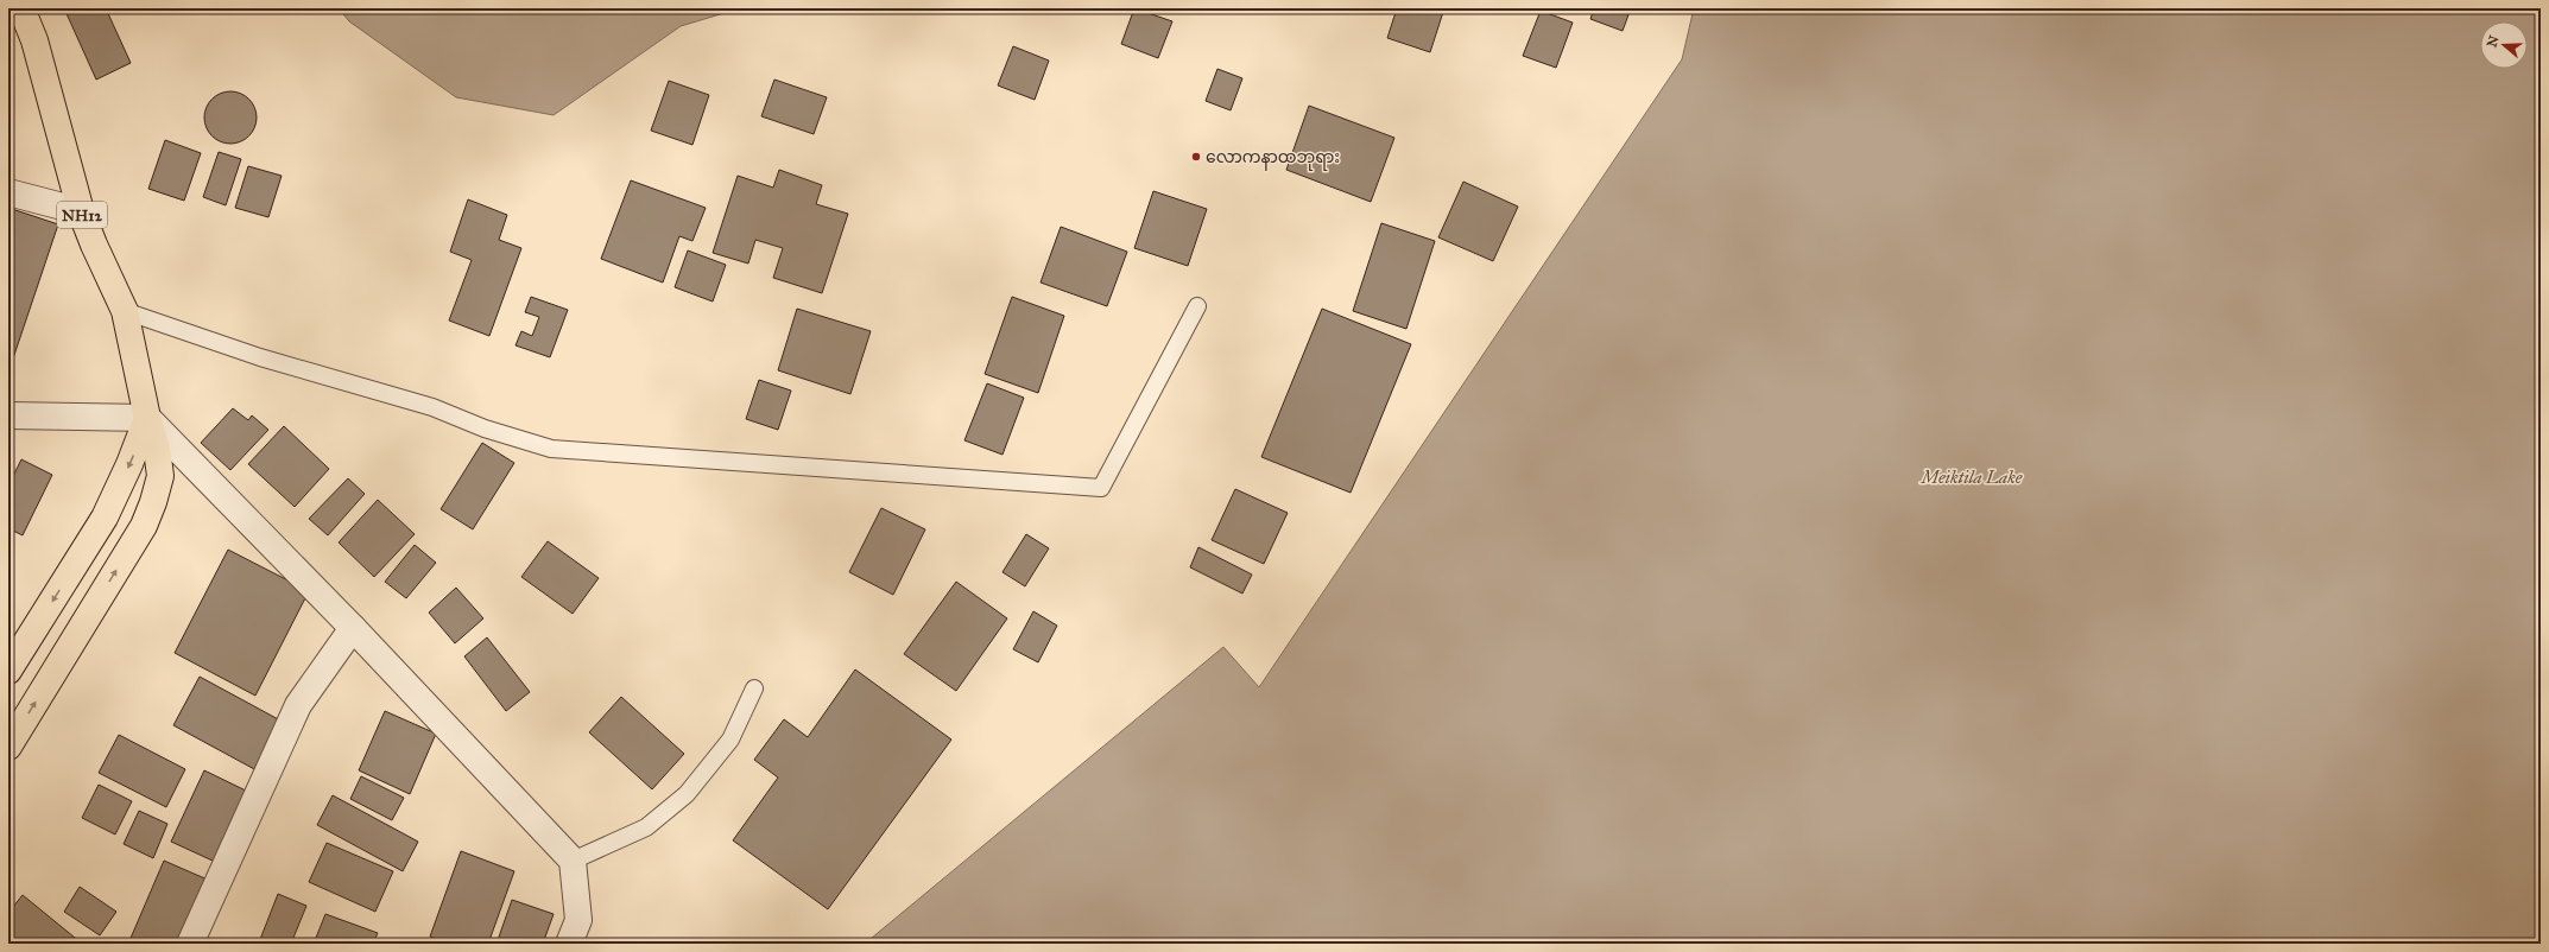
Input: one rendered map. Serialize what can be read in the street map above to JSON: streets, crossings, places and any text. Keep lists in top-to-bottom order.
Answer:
{
  "streets": {
    "highway": ["NH12"]
  },
  "water": ["Meiktila Lake"],
  "places": ["လောကနာထဘုရား"],
  "north": "left"
}
